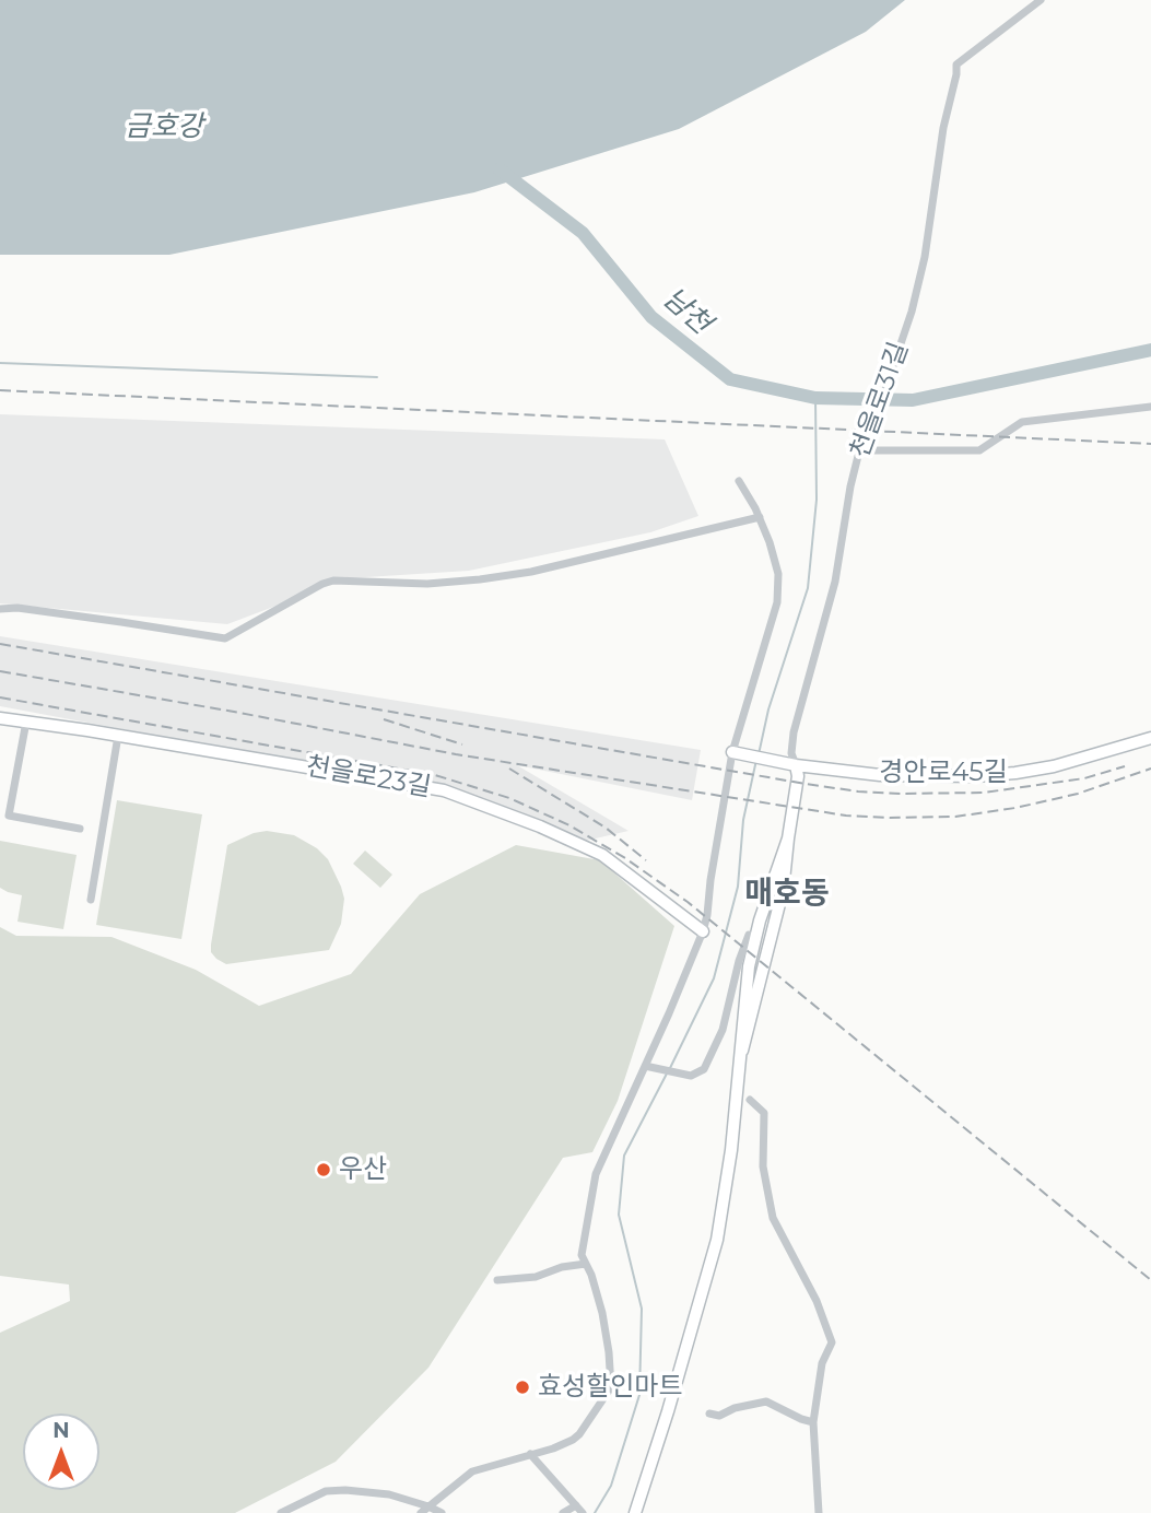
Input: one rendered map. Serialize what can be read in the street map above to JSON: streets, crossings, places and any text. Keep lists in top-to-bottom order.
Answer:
{
  "streets": {
    "street": ["천을로31길", "경안로45길", "천을로23길"]
  },
  "crossings": [
    ["천을로31길", "경안로45길"]
  ],
  "districts": ["매호동"],
  "water": ["금호강", "남천"],
  "places": ["우산", "효성할인마트"],
  "north": "top"
}
